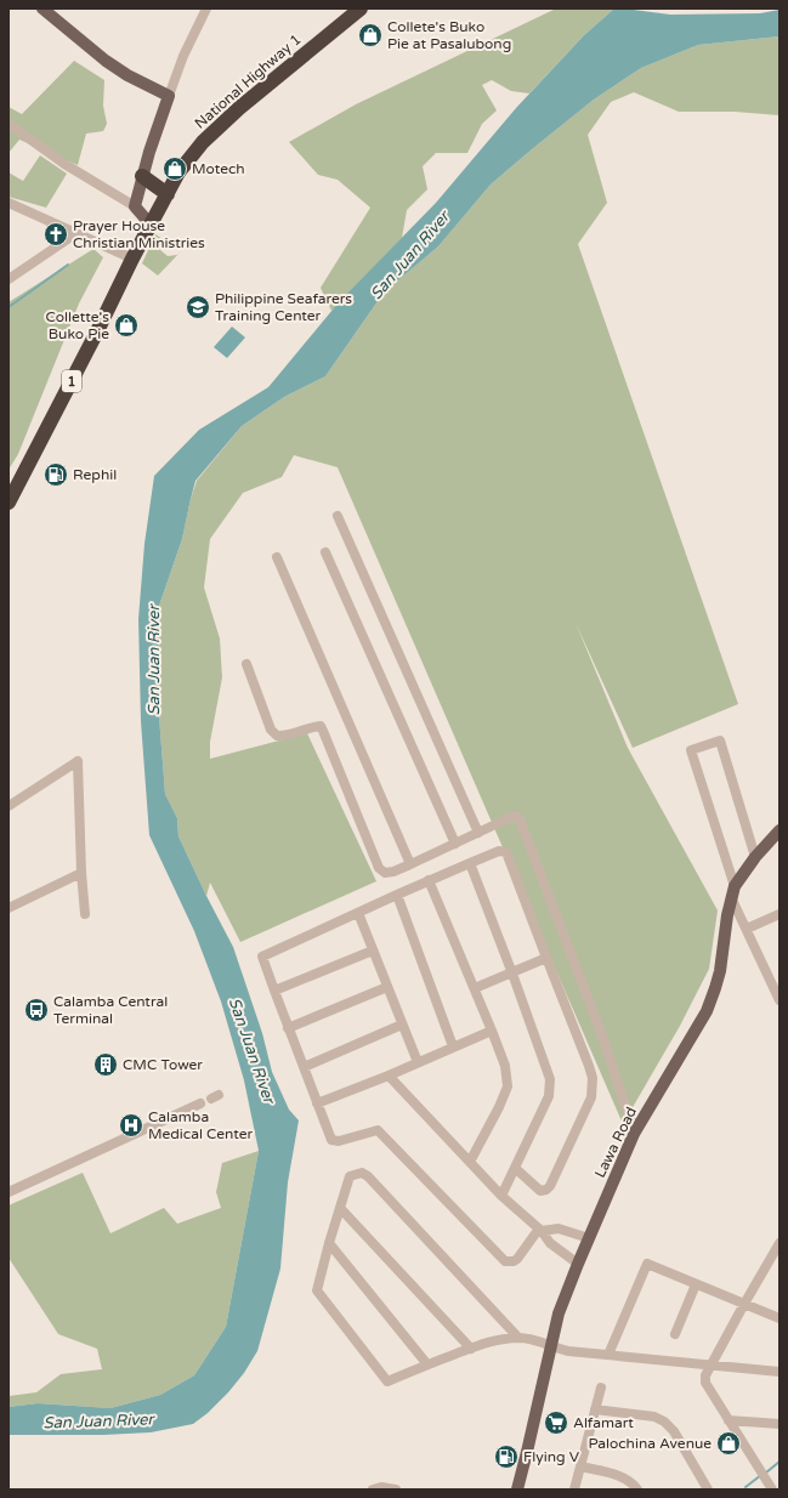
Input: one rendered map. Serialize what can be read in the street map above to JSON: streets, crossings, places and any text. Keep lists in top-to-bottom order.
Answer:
{
  "streets": {
    "highway": ["National Highway 1", "1"],
    "main road": ["Lawa Road"]
  },
  "water": ["San Juan River"],
  "places": {
    "shop": [
      "Collete's Buko Pie at Pasalubong",
      "Motech",
      "Collette's Buko Pie",
      "Palochina Avenue"
    ],
    "church": ["Prayer House Christian Ministries"],
    "school or university": ["Philippine Seafarers Training Center"],
    "fuel station": ["Rephil", "Flying V"],
    "bus stop": ["Calamba Central Terminal"],
    "building": ["CMC Tower"],
    "hospital": ["Calamba Medical Center"],
    "supermarket": ["Alfamart"]
  }
}
